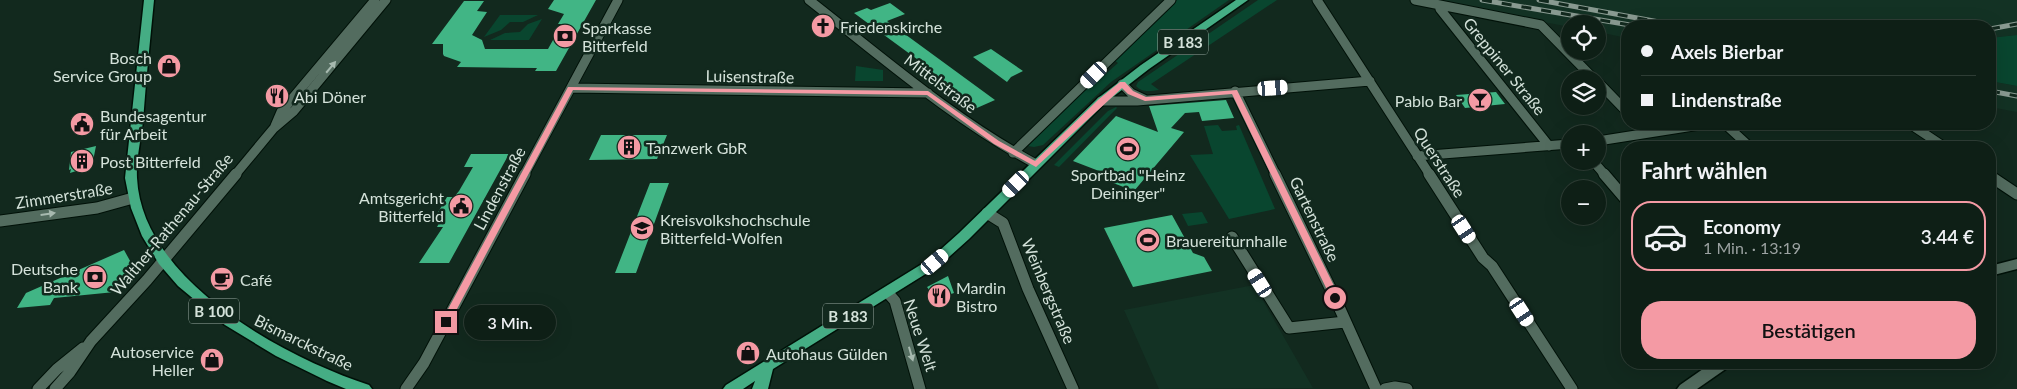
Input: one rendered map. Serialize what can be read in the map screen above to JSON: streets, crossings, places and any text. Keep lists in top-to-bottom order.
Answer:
{
  "streets": {
    "main road": ["B 183", "B 100", "Bismarckstraße"],
    "street": [
      "Greppiner Straße",
      "Luisenstraße",
      "Mittelstraße",
      "Querstraße",
      "Lindenstraße",
      "Zimmerstraße",
      "Gartenstraße",
      "Walther-Rathenau-Straße",
      "Weinbergstraße",
      "Neue Welt"
    ]
  },
  "crossings": [
    ["B 183", "Mittelstraße"],
    ["B 183", "Weinbergstraße"],
    ["B 183", "Neue Welt"],
    ["Luisenstraße", "Mittelstraße"],
    ["Luisenstraße", "Lindenstraße"],
    ["Zimmerstraße", "Bismarckstraße"],
    ["Walther-Rathenau-Straße", "Bismarckstraße"]
  ],
  "one_way": ["Zimmerstraße", "Neue Welt"],
  "places": {
    "church": ["Friedenskirche"],
    "bank": ["Sparkasse Bitterfeld", "Deutsche Bank"],
    "shop": ["Bosch Service Group", "Autohaus Gülden", "Autoservice Heller"],
    "restaurant": ["Abi Döner", "Mardin Bistro"],
    "bar": ["Pablo Bar"],
    "public building": ["Bundesagentur für Arbeit", "Amtsgericht Bitterfeld"],
    "building": ["Tanzwerk GbR", "Post Bitterfeld"],
    "sports": ["Sportbad \"Heinz Deininger\"", "Brauereiturnhalle"],
    "school or university": ["Kreisvolkshochschule Bitterfeld-Wolfen"],
    "cafe": ["Café"]
  },
  "page": {
    "map_buttons": ["+", "−"],
    "banner": ["Axels Bierbar", "Lindenstraße"],
    "heading": "Fahrt wählen",
    "list": [
      {
        "name": "Economy",
        "note": "1 Min. · 13:19",
        "value": "3.44 €"
      }
    ],
    "buttons": "Bestätigen",
    "bubble": "3 Min."
  }
}
